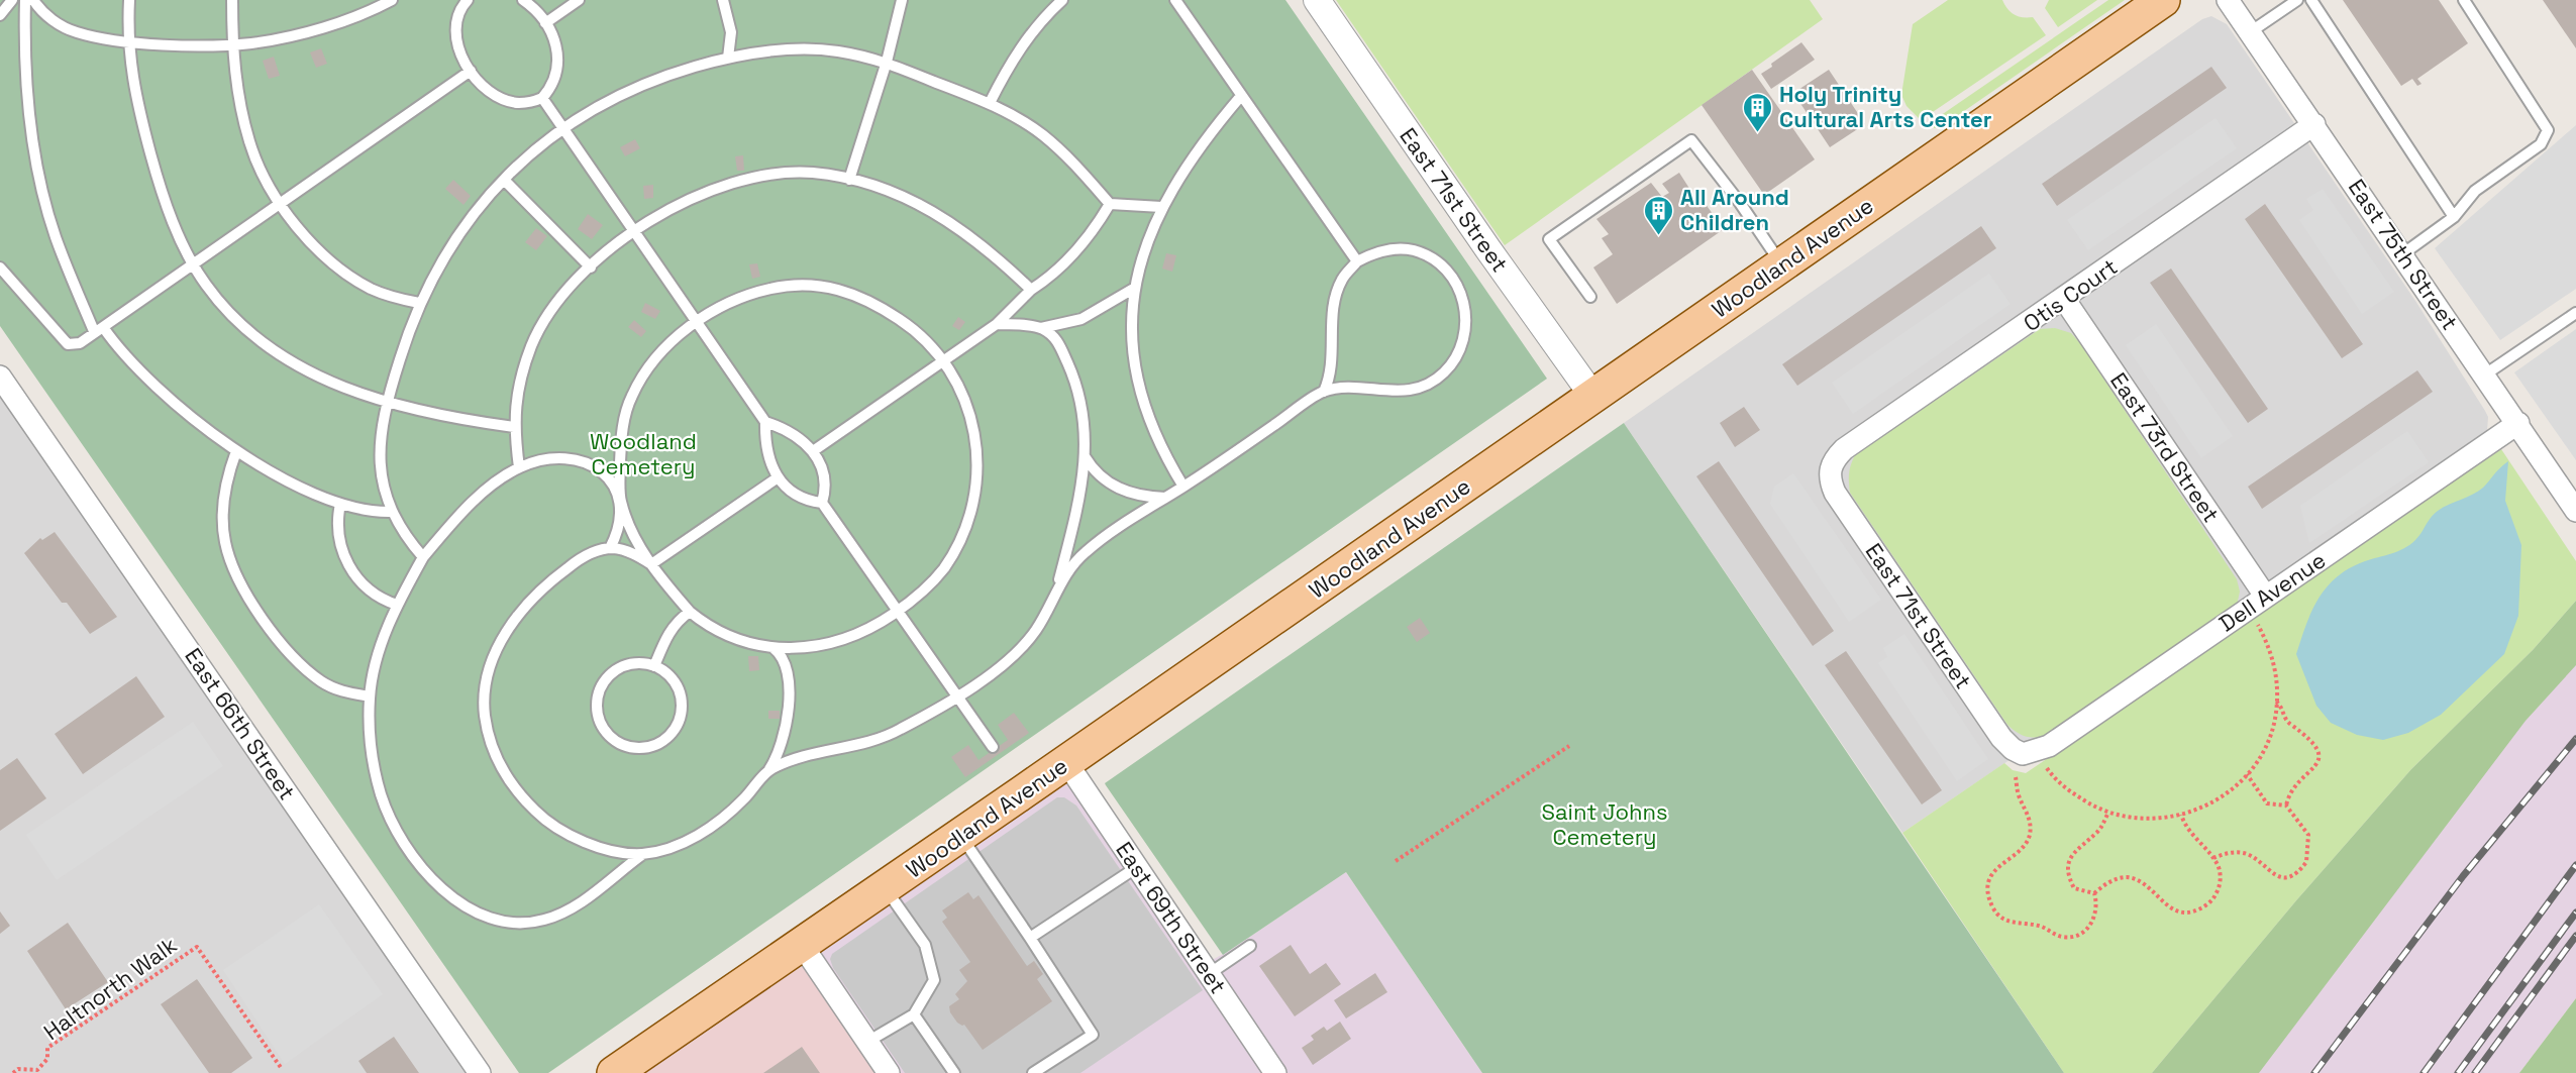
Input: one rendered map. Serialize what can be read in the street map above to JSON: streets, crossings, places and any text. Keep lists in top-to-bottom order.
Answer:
{
  "streets": {
    "main road": ["Woodland Avenue"],
    "street": [
      "East 71st Street",
      "East 75th Street",
      "Otis Court",
      "East 73rd Street",
      "Dell Avenue",
      "East 66th Street",
      "East 69th Street"
    ],
    "path": ["Haltnorth Walk"]
  },
  "crossings": [
    ["East 71st Street", "Woodland Avenue"],
    ["East 71st Street", "Otis Court"],
    ["East 71st Street", "Dell Avenue"],
    ["East 75th Street", "Otis Court"],
    ["East 75th Street", "Dell Avenue"],
    ["Woodland Avenue", "East 69th Street"],
    ["Otis Court", "East 73rd Street"],
    ["East 73rd Street", "Dell Avenue"]
  ],
  "parks": ["Woodland Cemetery", "Saint Johns Cemetery"],
  "places": {
    "building": ["Holy Trinity Cultural Arts Center", "All Around Children"]
  }
}
